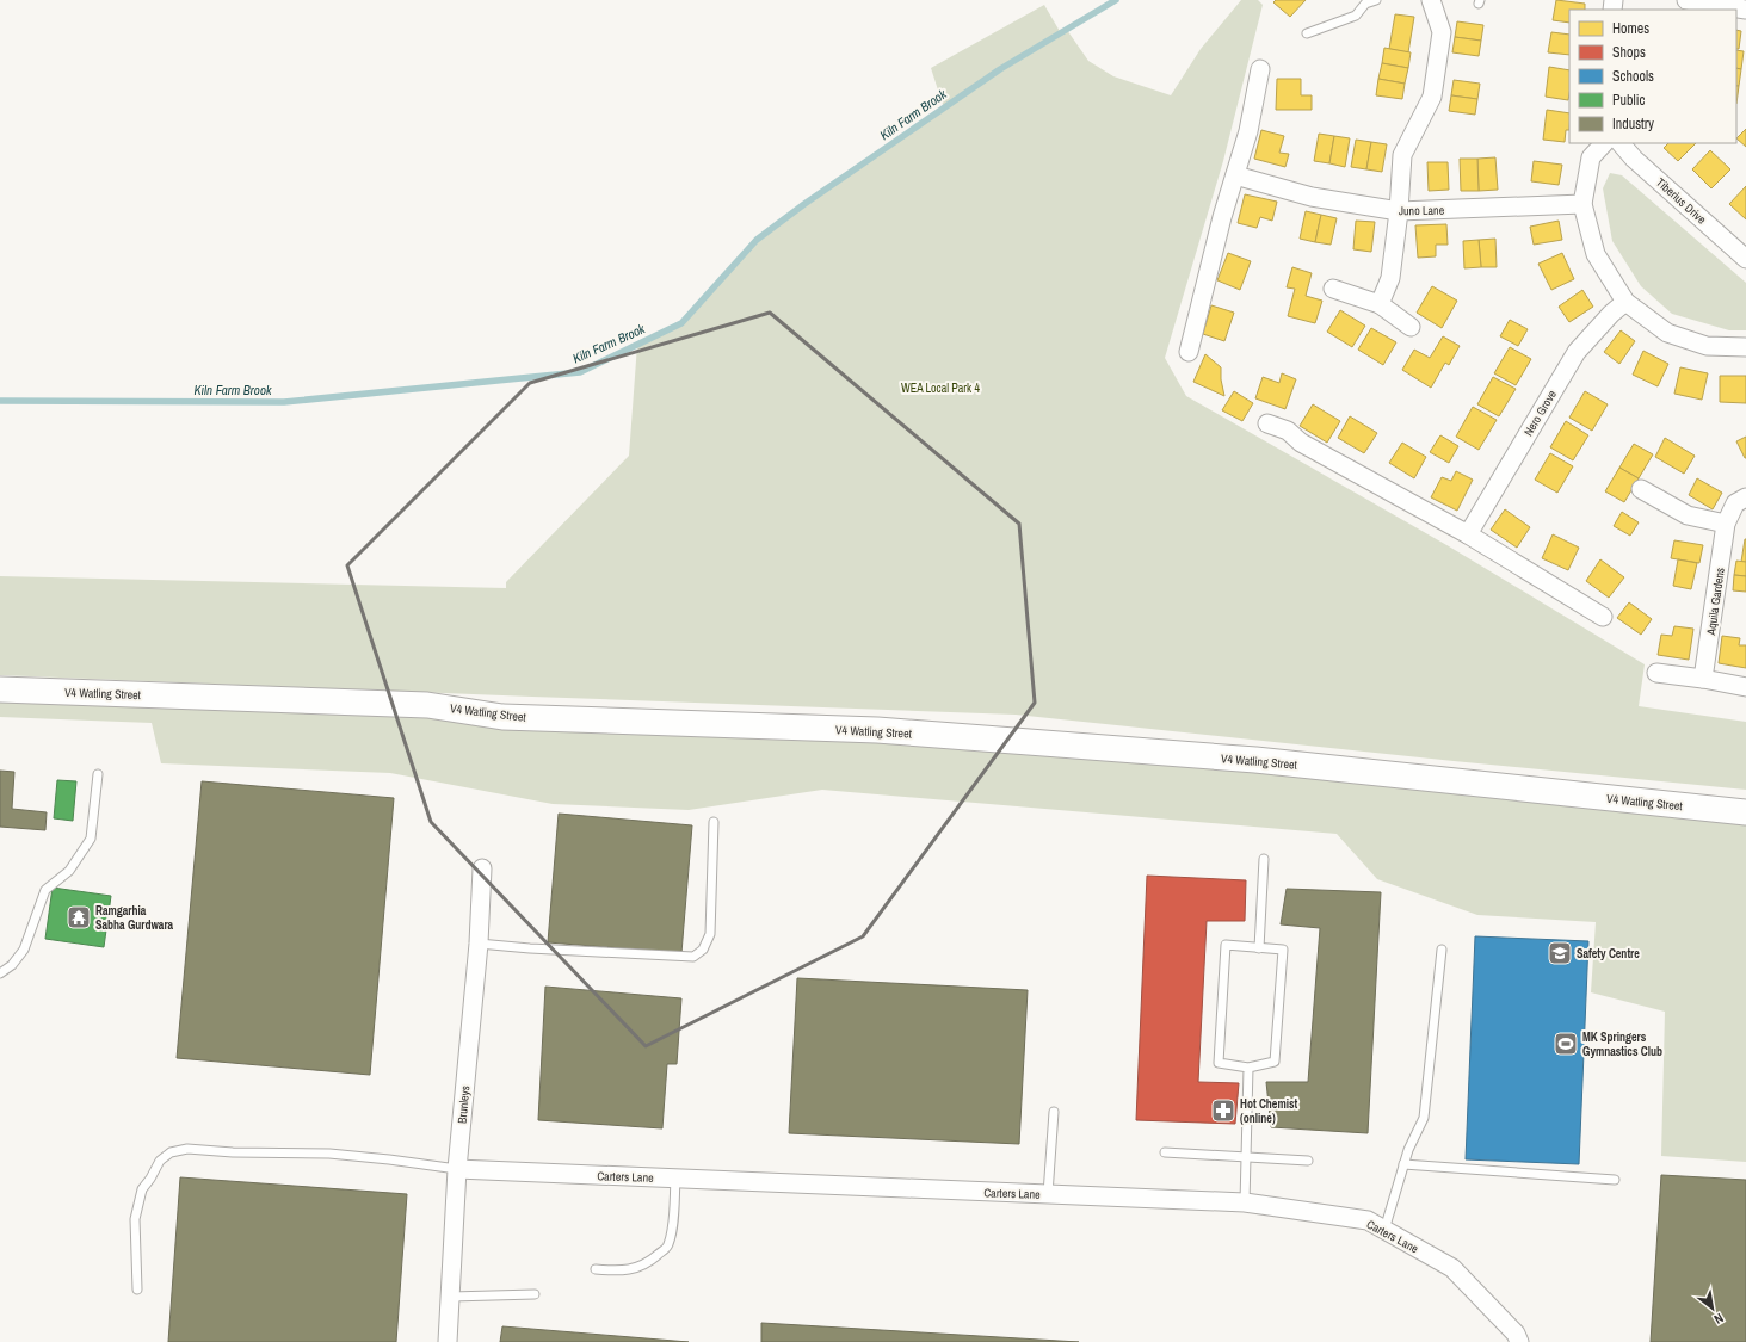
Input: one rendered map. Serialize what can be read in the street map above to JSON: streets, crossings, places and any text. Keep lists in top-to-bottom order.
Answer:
{
  "streets": {
    "street": [
      "Tiberius Drive",
      "Juno Lane",
      "Nero Grove",
      "Aquila Gardens",
      "V4 Watling Street",
      "Brunleys",
      "Carters Lane"
    ]
  },
  "crossings": [
    ["Brunleys", "Carters Lane"]
  ],
  "water": ["Kiln Farm Brook"],
  "parks": ["WEA Local Park 4"],
  "places": {
    "temple": ["Ramgarhia Sabha Gurdwara"],
    "school or university": ["Safety Centre"],
    "sports": ["MK Springers Gymnastics Club"],
    "pharmacy": ["Hot Chemist (online)"]
  },
  "legend": [
    "Homes",
    "Shops",
    "Schools",
    "Public",
    "Industry"
  ],
  "north": "bottom right"
}
